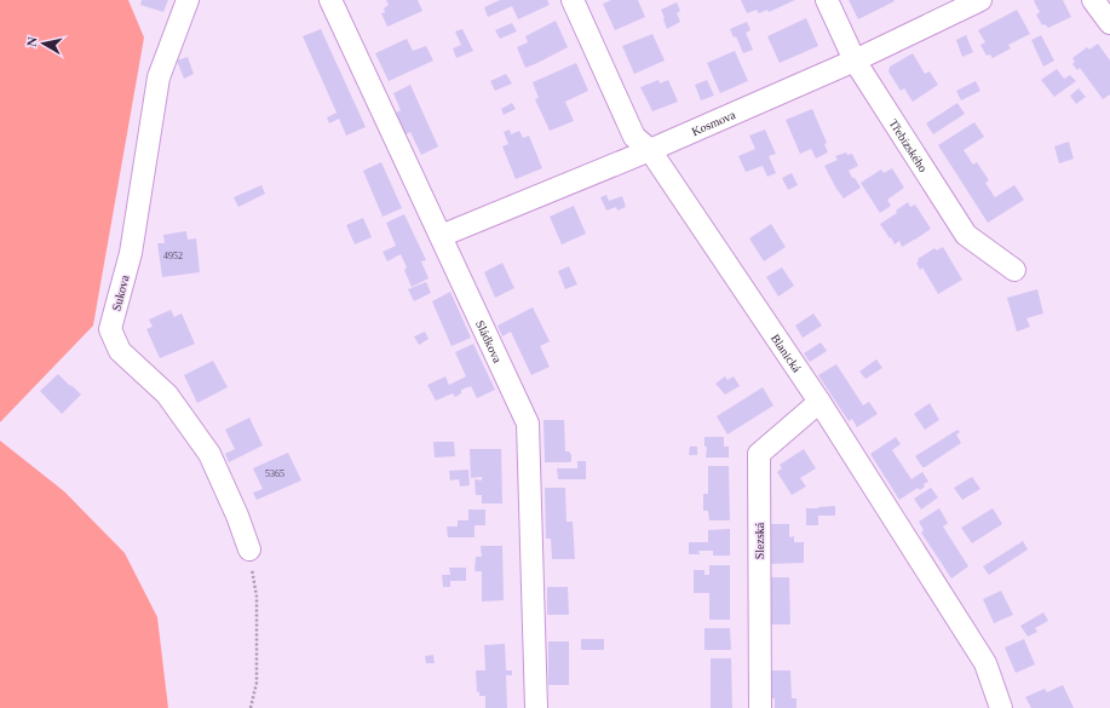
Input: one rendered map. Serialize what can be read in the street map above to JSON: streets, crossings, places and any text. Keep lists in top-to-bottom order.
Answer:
{
  "streets": {
    "street": [
      "Kosmova",
      "Třebízského",
      "Sukova",
      "Sládkova",
      "Blanická",
      "Slezská"
    ]
  },
  "crossings": [
    ["Kosmova", "Třebízského"],
    ["Kosmova", "Sládkova"],
    ["Kosmova", "Blanická"],
    ["Blanická", "Slezská"]
  ],
  "house_numbers": ["4952", "5365"],
  "north": "left"
}
